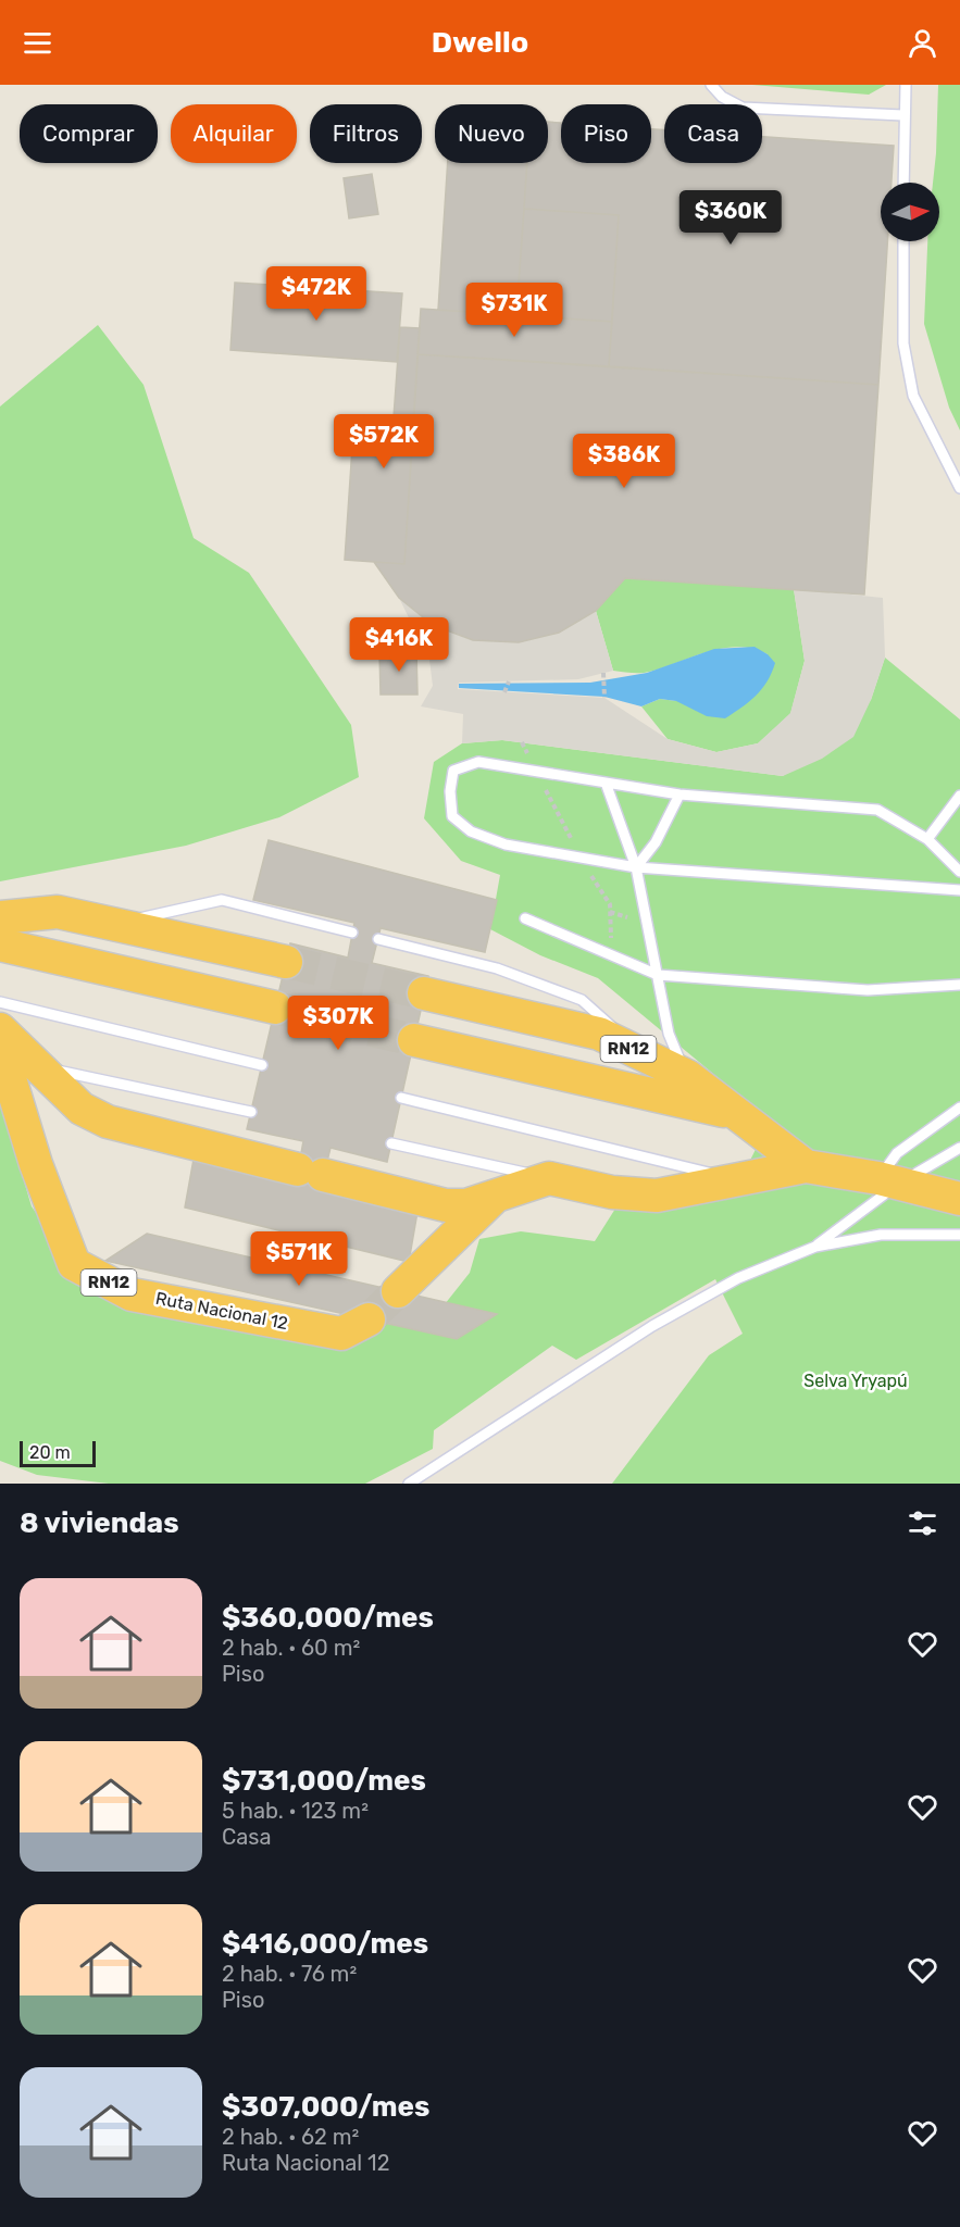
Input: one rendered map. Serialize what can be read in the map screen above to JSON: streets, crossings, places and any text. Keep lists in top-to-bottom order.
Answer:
{
  "streets": {
    "highway": ["RN12", "Ruta Nacional 12"]
  },
  "parks": ["Selva Yryapú"],
  "scale_bar": "20 m",
  "north": "right",
  "page": {
    "header": "Dwello",
    "chip": [
      "Comprar",
      "Alquilar",
      "Filtros",
      "Nuevo",
      "Piso",
      "Casa"
    ],
    "price": [
      "$360K",
      "$472K",
      "$731K",
      "$572K",
      "$386K",
      "$416K",
      "$307K",
      "$571K"
    ],
    "scale": "20 m",
    "heading": "8 viviendas",
    "list": [
      {
        "name": "$360,000/mes",
        "note": "2 hab. · 60 m² · Piso"
      },
      {
        "name": "$731,000/mes",
        "note": "5 hab. · 123 m² · Casa"
      },
      {
        "name": "$416,000/mes",
        "note": "2 hab. · 76 m² · Piso"
      },
      {
        "name": "$307,000/mes",
        "note": "2 hab. · 62 m² · Ruta Nacional 12"
      }
    ]
  }
}
